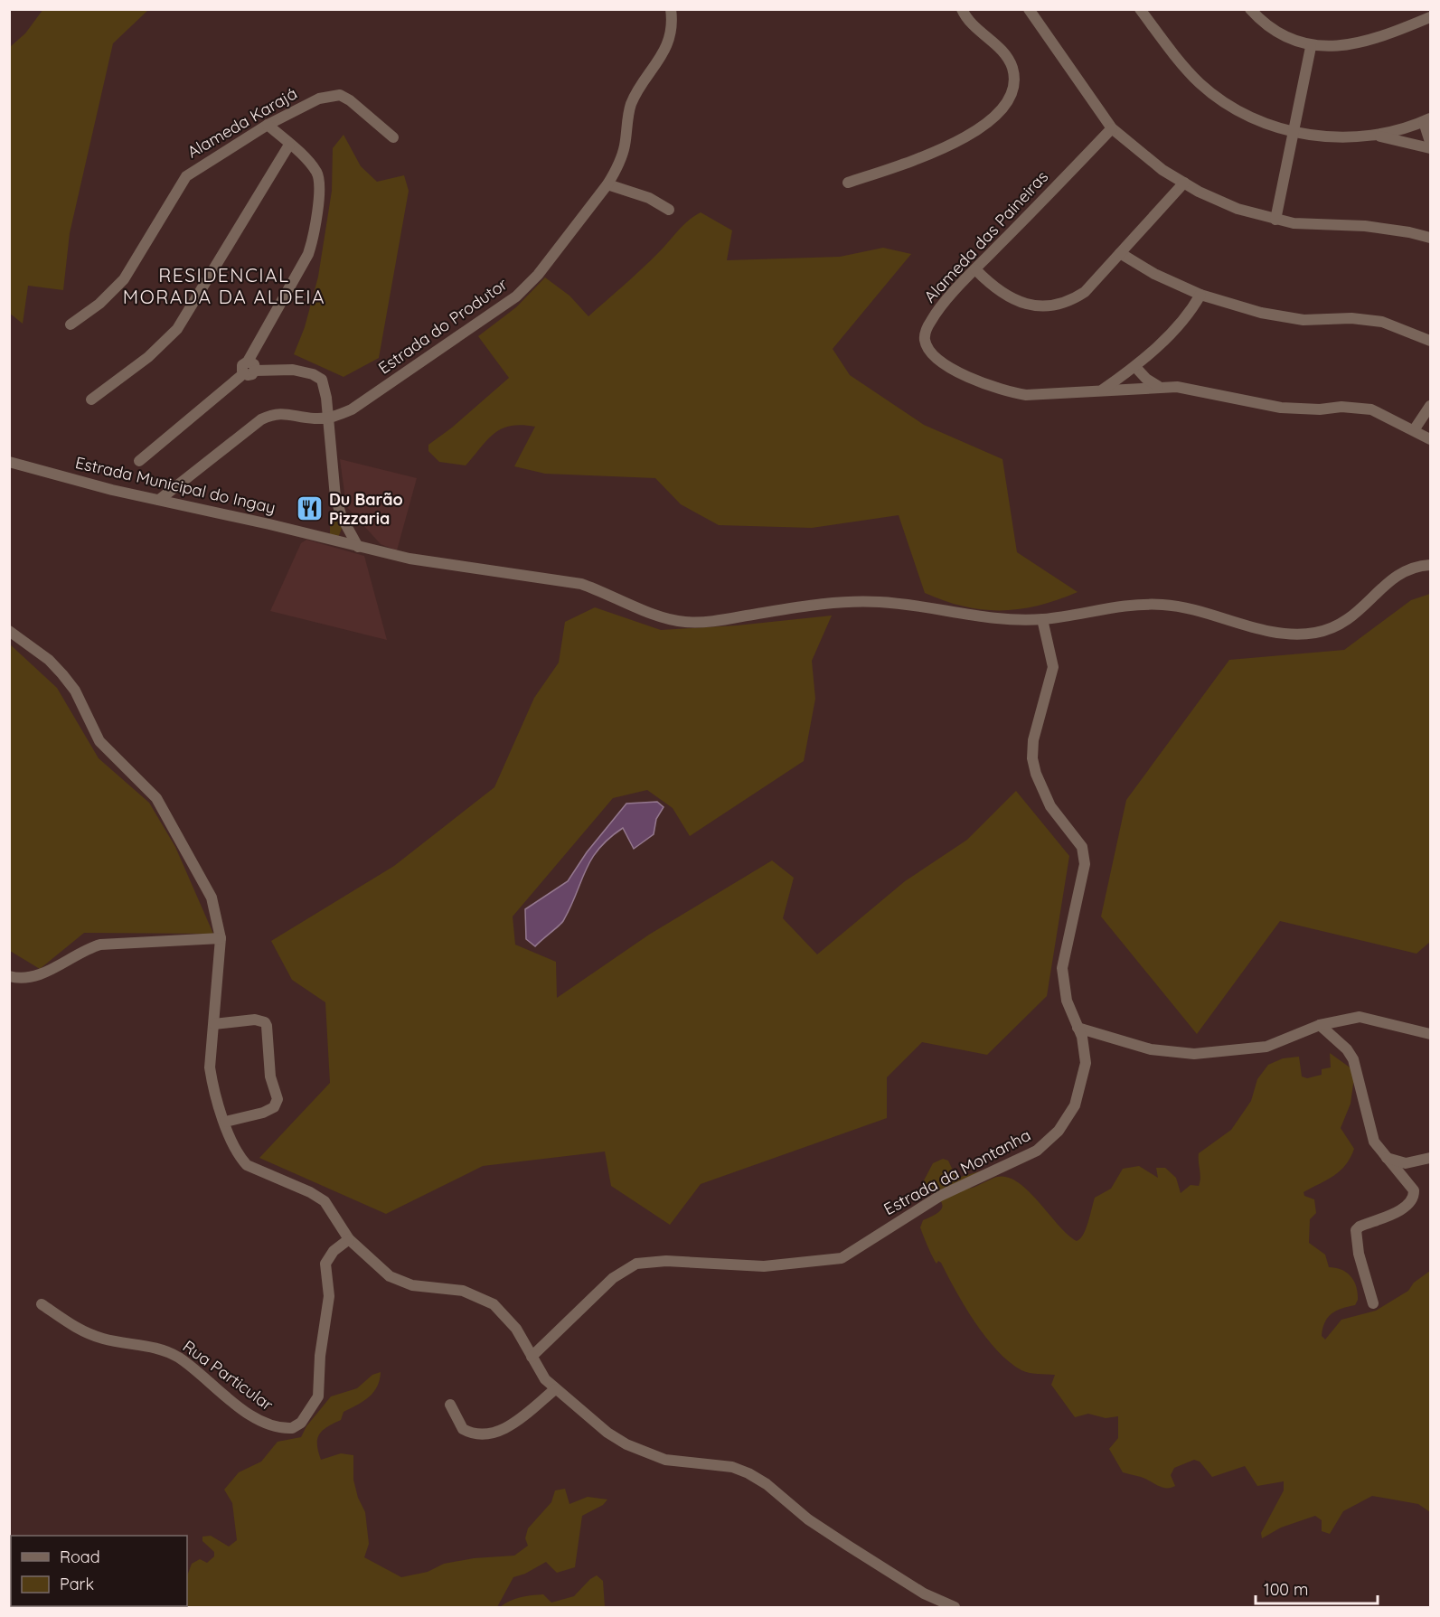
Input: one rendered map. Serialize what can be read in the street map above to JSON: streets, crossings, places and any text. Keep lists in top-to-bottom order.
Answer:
{
  "streets": {
    "street": [
      "Alameda Karajá",
      "Alameda das Paineiras",
      "Estrada do Produtor",
      "Estrada Municipal do Ingay",
      "Estrada da Montanha",
      "Rua Particular"
    ]
  },
  "crossings": [
    ["Estrada do Produtor", "Estrada Municipal do Ingay"],
    ["Estrada Municipal do Ingay", "Estrada da Montanha"]
  ],
  "districts": ["RESIDENCIAL MORADA DA ALDEIA"],
  "places": {
    "restaurant": ["Du Barão Pizzaria"]
  },
  "legend": ["Road", "Park"],
  "scale_bar": "100 m"
}
